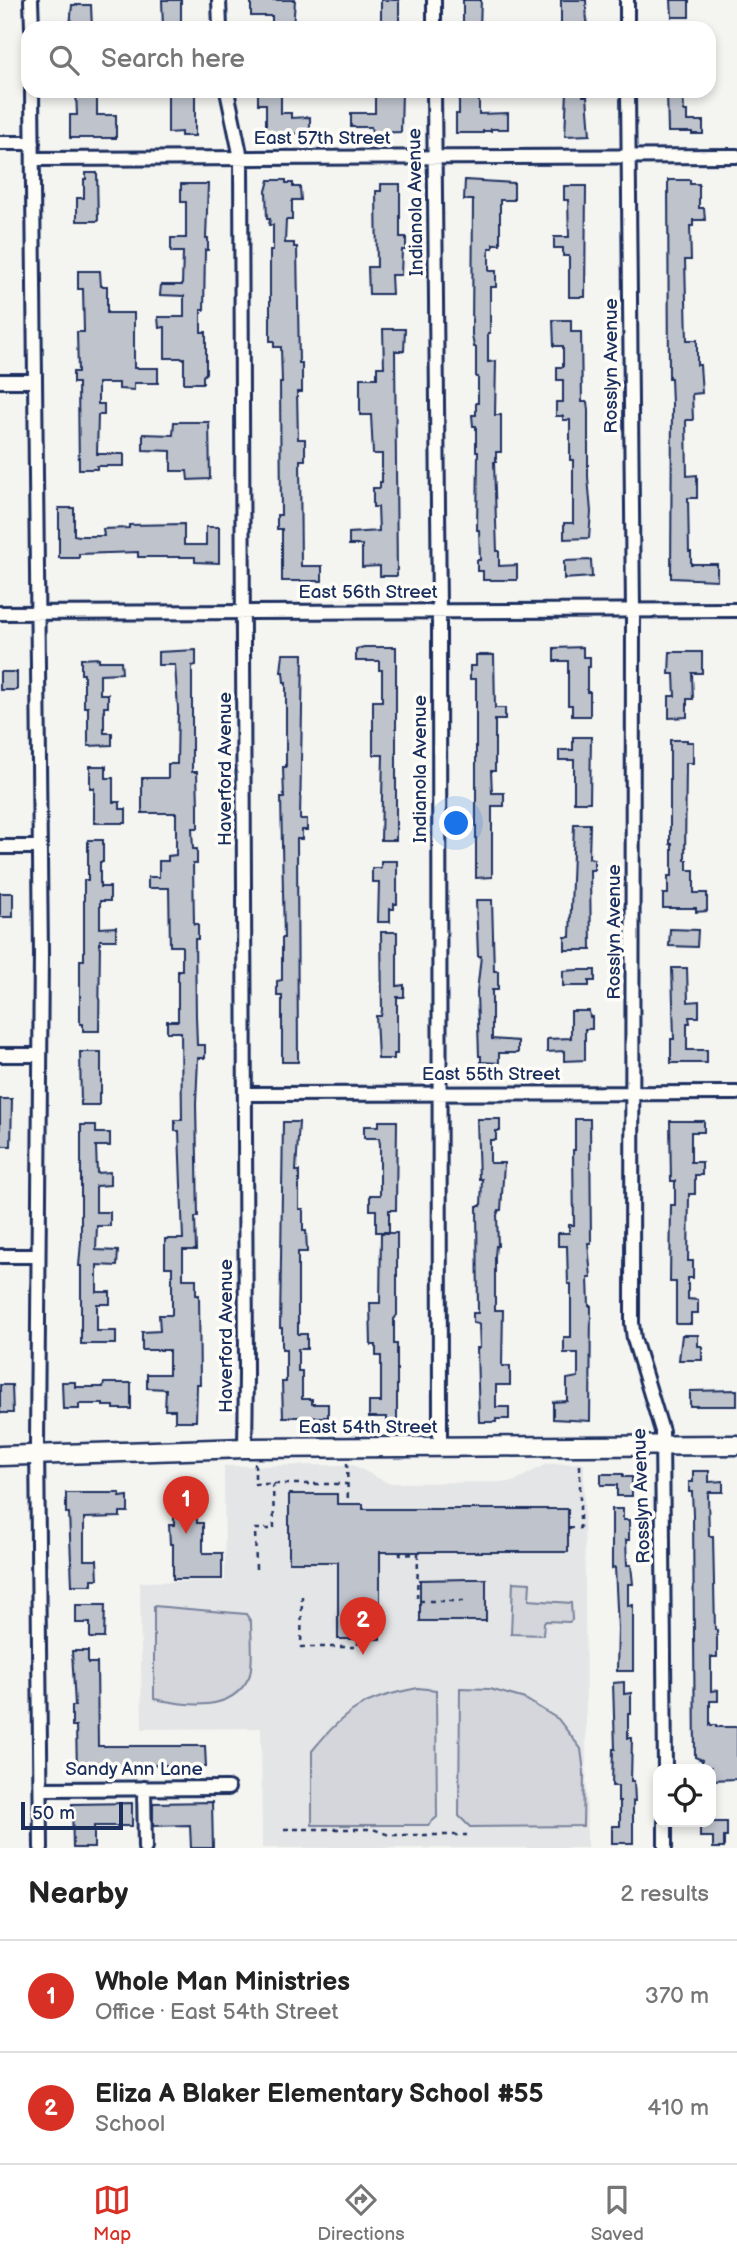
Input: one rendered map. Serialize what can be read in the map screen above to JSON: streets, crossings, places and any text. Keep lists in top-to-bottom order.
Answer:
{
  "streets": {
    "street": [
      "East 57th Street",
      "Indianola Avenue",
      "Rosslyn Avenue",
      "East 56th Street",
      "Haverford Avenue",
      "East 55th Street",
      "East 54th Street",
      "Sandy Ann Lane"
    ]
  },
  "crossings": [
    ["East 57th Street", "Indianola Avenue"],
    ["East 57th Street", "Rosslyn Avenue"],
    ["East 57th Street", "Haverford Avenue"],
    ["Indianola Avenue", "East 56th Street"],
    ["Indianola Avenue", "East 55th Street"],
    ["Indianola Avenue", "East 54th Street"],
    ["Rosslyn Avenue", "East 56th Street"],
    ["Rosslyn Avenue", "East 55th Street"],
    ["Rosslyn Avenue", "East 54th Street"],
    ["East 56th Street", "Haverford Avenue"],
    ["Haverford Avenue", "East 55th Street"],
    ["Haverford Avenue", "East 54th Street"]
  ],
  "scale_bar": "50 m",
  "page": {
    "search": "Search here",
    "pins": ["1", "2"],
    "scale": "50 m",
    "heading": ["Nearby", "2 results"],
    "list": [
      {
        "mark": "1",
        "name": "Whole Man Ministries",
        "note": "Office · East 54th Street",
        "value": "370 m"
      },
      {
        "mark": "2",
        "name": "Eliza A Blaker Elementary School #55",
        "note": "School",
        "value": "410 m"
      }
    ],
    "nav": ["Map", "Directions", "Saved"]
  }
}
